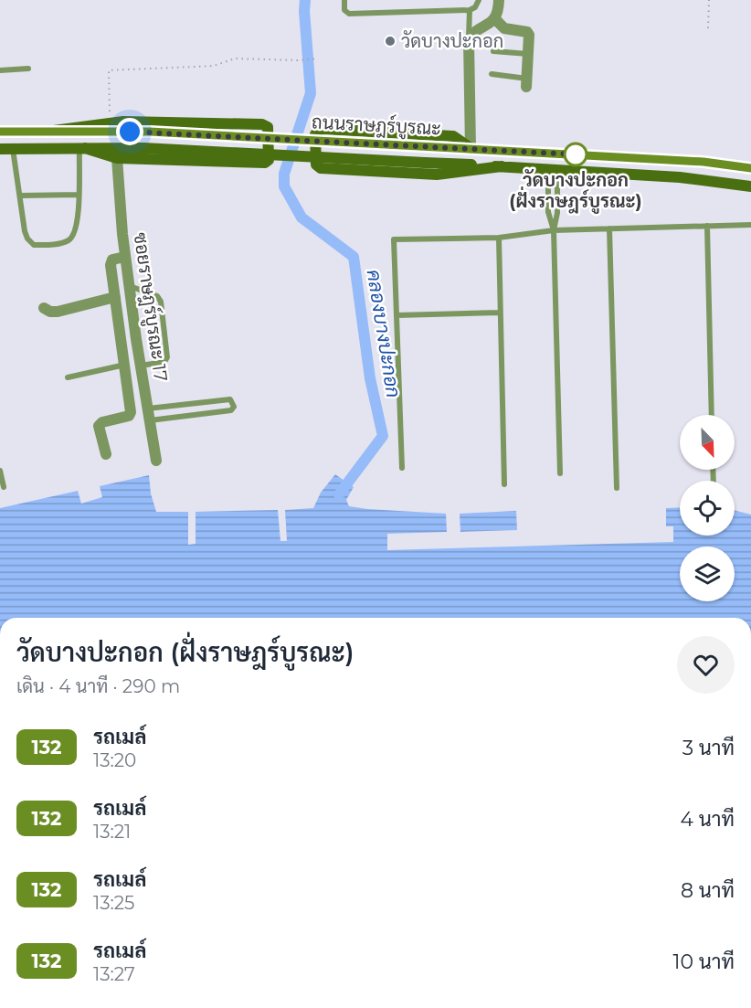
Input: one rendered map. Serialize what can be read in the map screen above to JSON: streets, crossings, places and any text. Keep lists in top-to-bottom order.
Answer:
{
  "streets": {
    "main road": ["ถนนราษฎร์บูรณะ"],
    "street": ["ซอยราษฎร์บูรณะ 17"]
  },
  "water": ["คลองบางปะกอก"],
  "places": ["วัดบางปะกอก", "วัดบางปะกอก (ฝั่งราษฎร์บูรณะ)"],
  "lines": ["bus line 132"],
  "north": "bottom right",
  "page": {
    "heading": ["วัดบางปะกอก (ฝั่งราษฎร์บูรณะ)", "เดิน · 4 นาที · 290 m"],
    "list": [
      {
        "mark": "132",
        "name": "รถเมล์",
        "note": "13:20",
        "value": "3 นาที"
      },
      {
        "mark": "132",
        "name": "รถเมล์",
        "note": "13:21",
        "value": "4 นาที"
      },
      {
        "mark": "132",
        "name": "รถเมล์",
        "note": "13:25",
        "value": "8 นาที"
      },
      {
        "mark": "132",
        "name": "รถเมล์",
        "note": "13:27",
        "value": "10 นาที"
      }
    ]
  }
}
